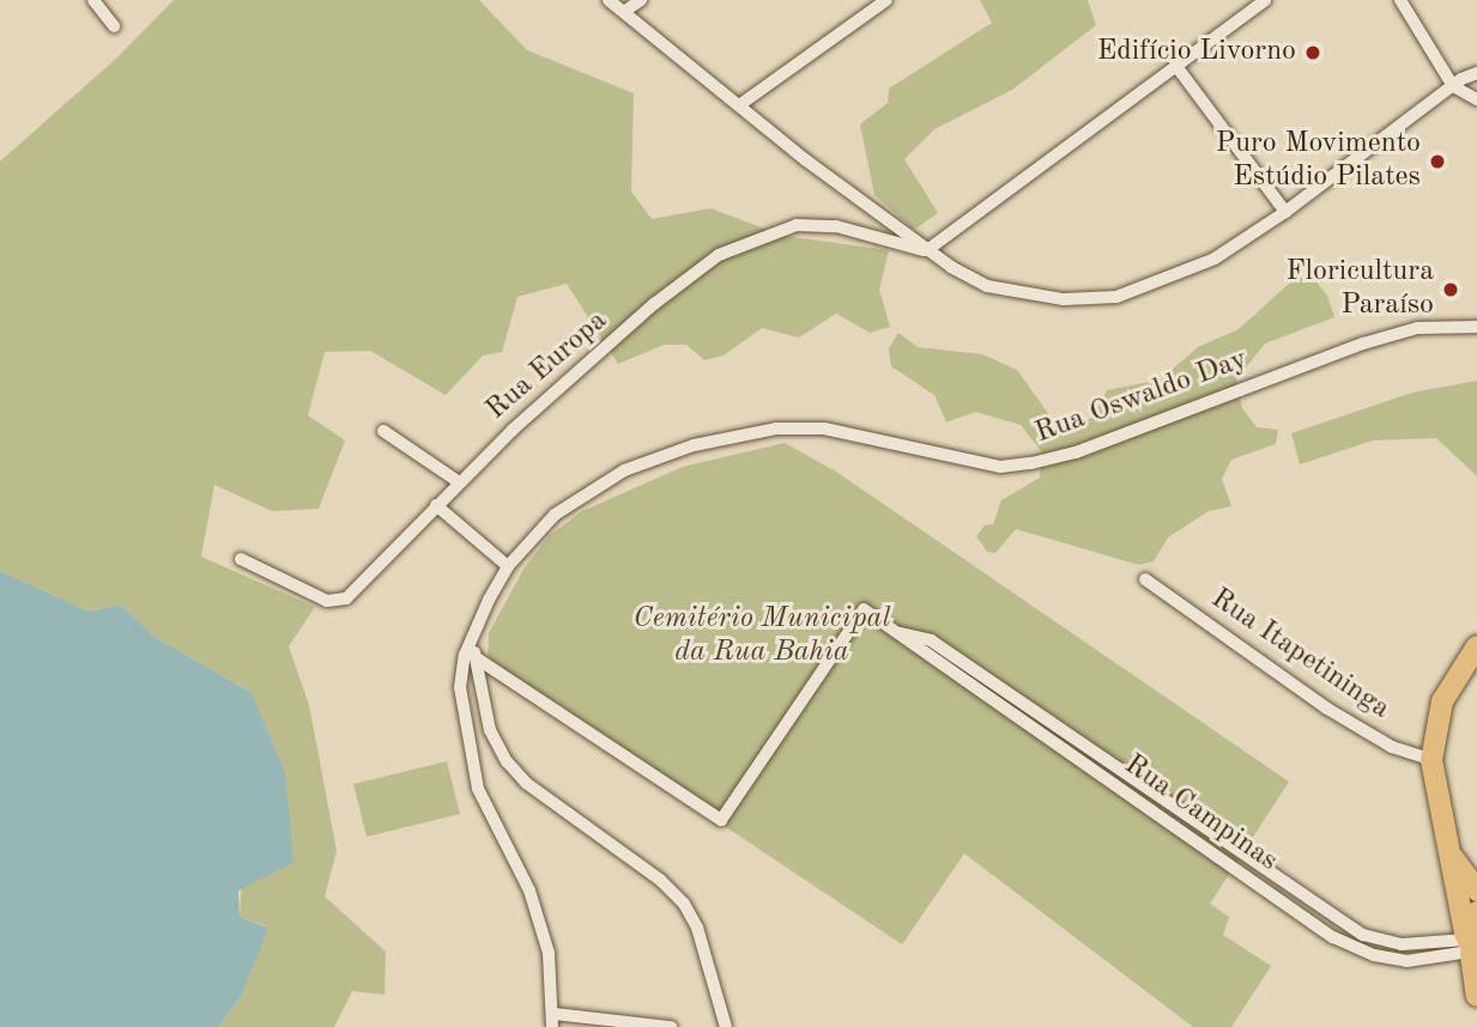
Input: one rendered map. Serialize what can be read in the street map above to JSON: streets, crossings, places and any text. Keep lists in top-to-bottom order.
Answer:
{
  "streets": {
    "street": [
      "Rua Europa",
      "Rua Oswaldo Day",
      "Rua Itapetininga",
      "Rua Campinas"
    ]
  },
  "parks": ["Cemitério Municipal da Rua Bahia"],
  "places": ["Edifício Livorno", "Puro Movimento Estúdio Pilates", "Floricultura Paraíso"]
}
